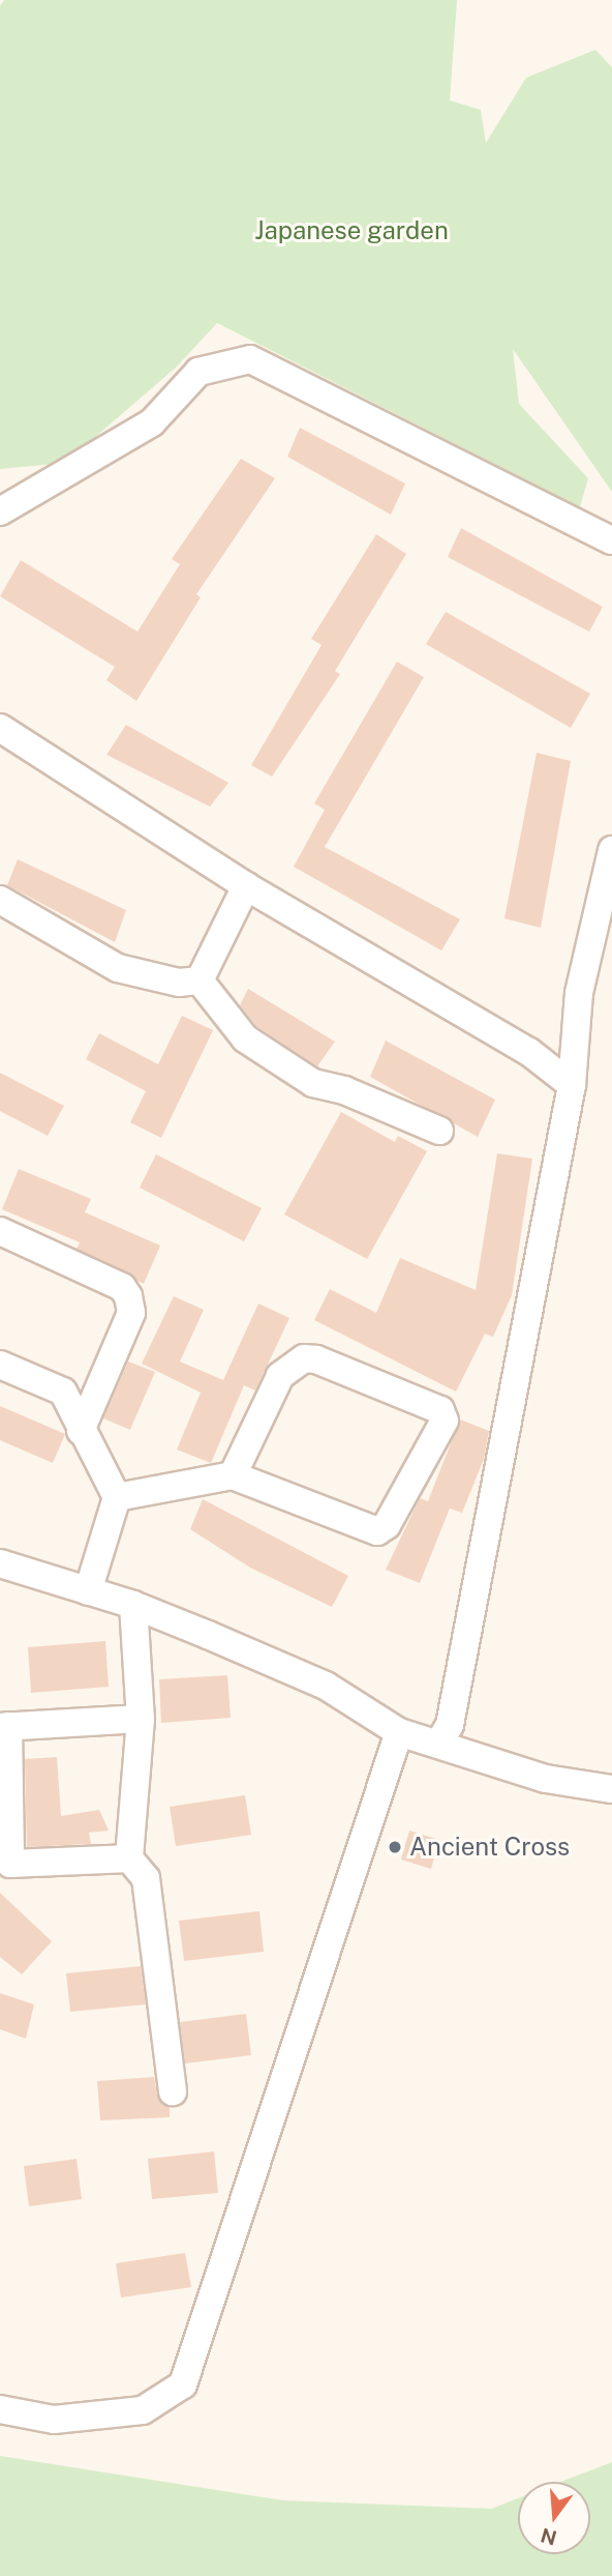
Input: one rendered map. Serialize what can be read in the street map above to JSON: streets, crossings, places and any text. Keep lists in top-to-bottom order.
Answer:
{
  "parks": ["Japanese garden"],
  "places": ["Ancient Cross"],
  "north": "bottom"
}
